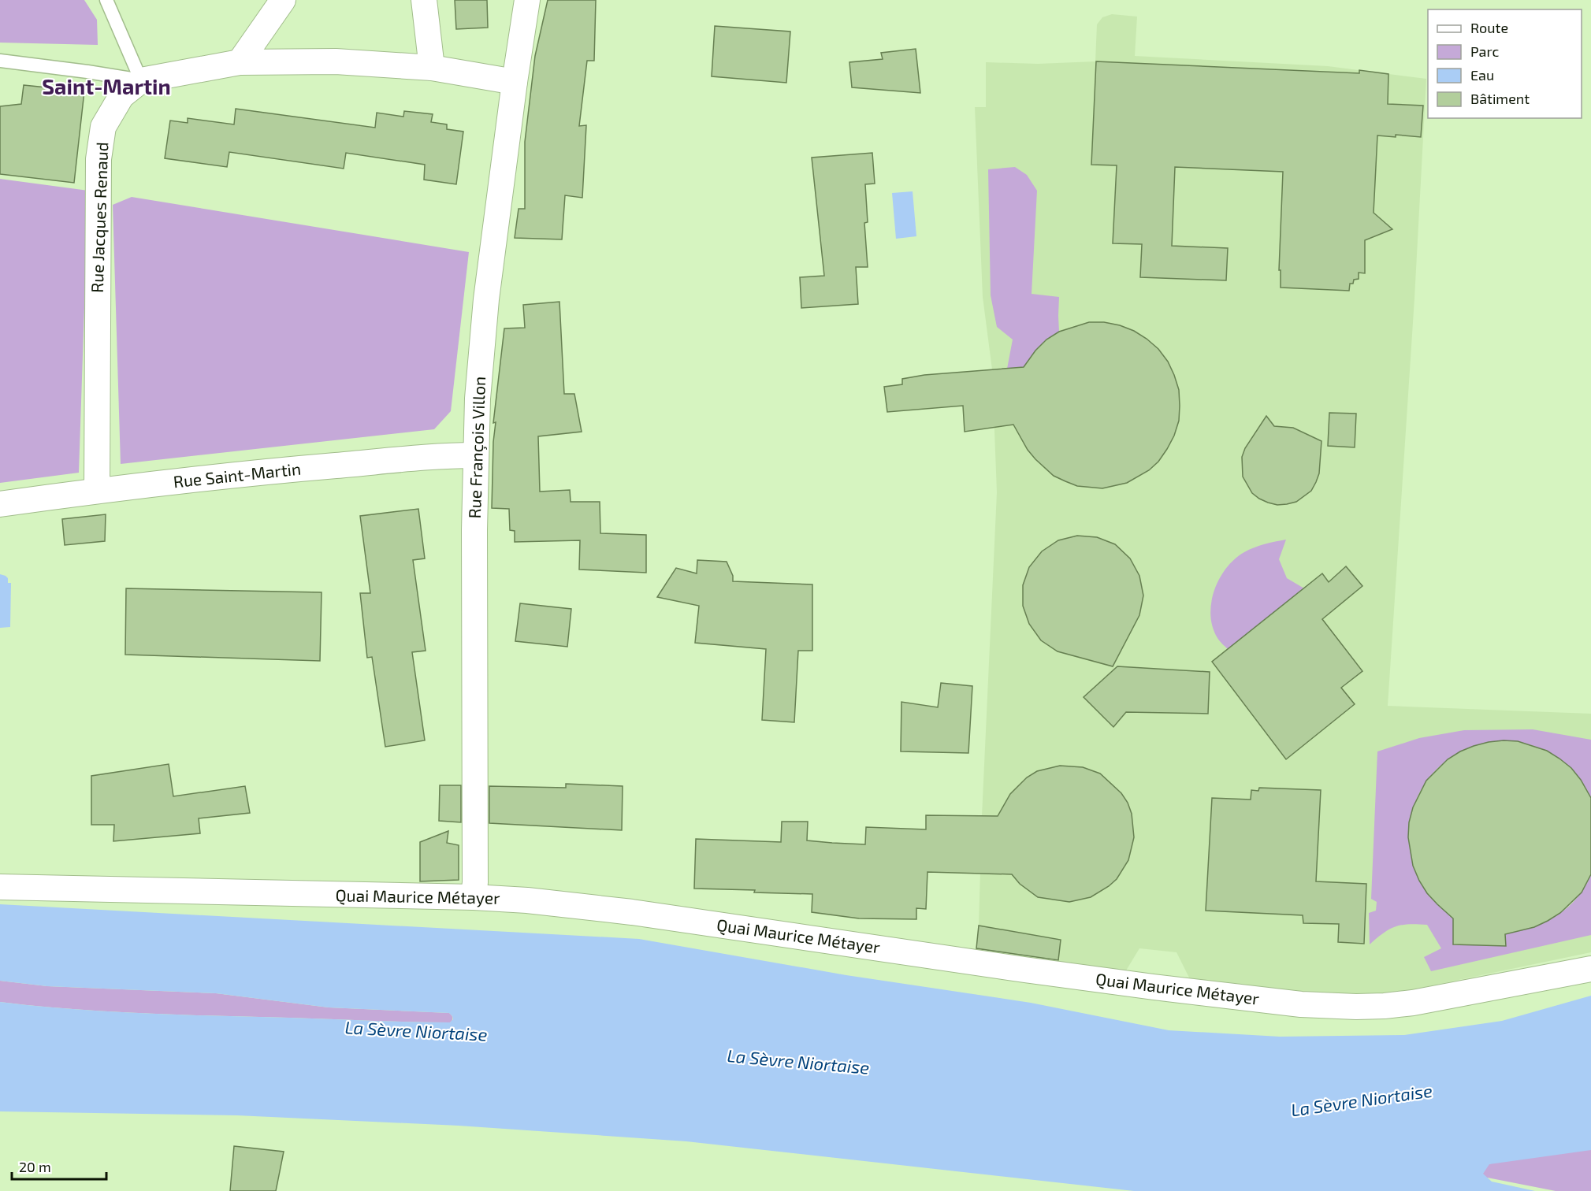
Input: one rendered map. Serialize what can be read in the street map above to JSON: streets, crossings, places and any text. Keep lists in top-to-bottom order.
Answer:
{
  "streets": {
    "street": [
      "Rue Jacques Renaud",
      "Rue François Villon",
      "Rue Saint-Martin",
      "Quai Maurice Métayer"
    ]
  },
  "crossings": [
    ["Rue Jacques Renaud", "Rue François Villon"],
    ["Rue Jacques Renaud", "Rue Saint-Martin"],
    ["Rue François Villon", "Rue Saint-Martin"],
    ["Rue François Villon", "Quai Maurice Métayer"]
  ],
  "districts": ["Saint-Martin"],
  "water": ["La Sèvre Niortaise"],
  "legend": [
    "Route",
    "Parc",
    "Eau",
    "Bâtiment"
  ],
  "scale_bar": "20 m"
}
